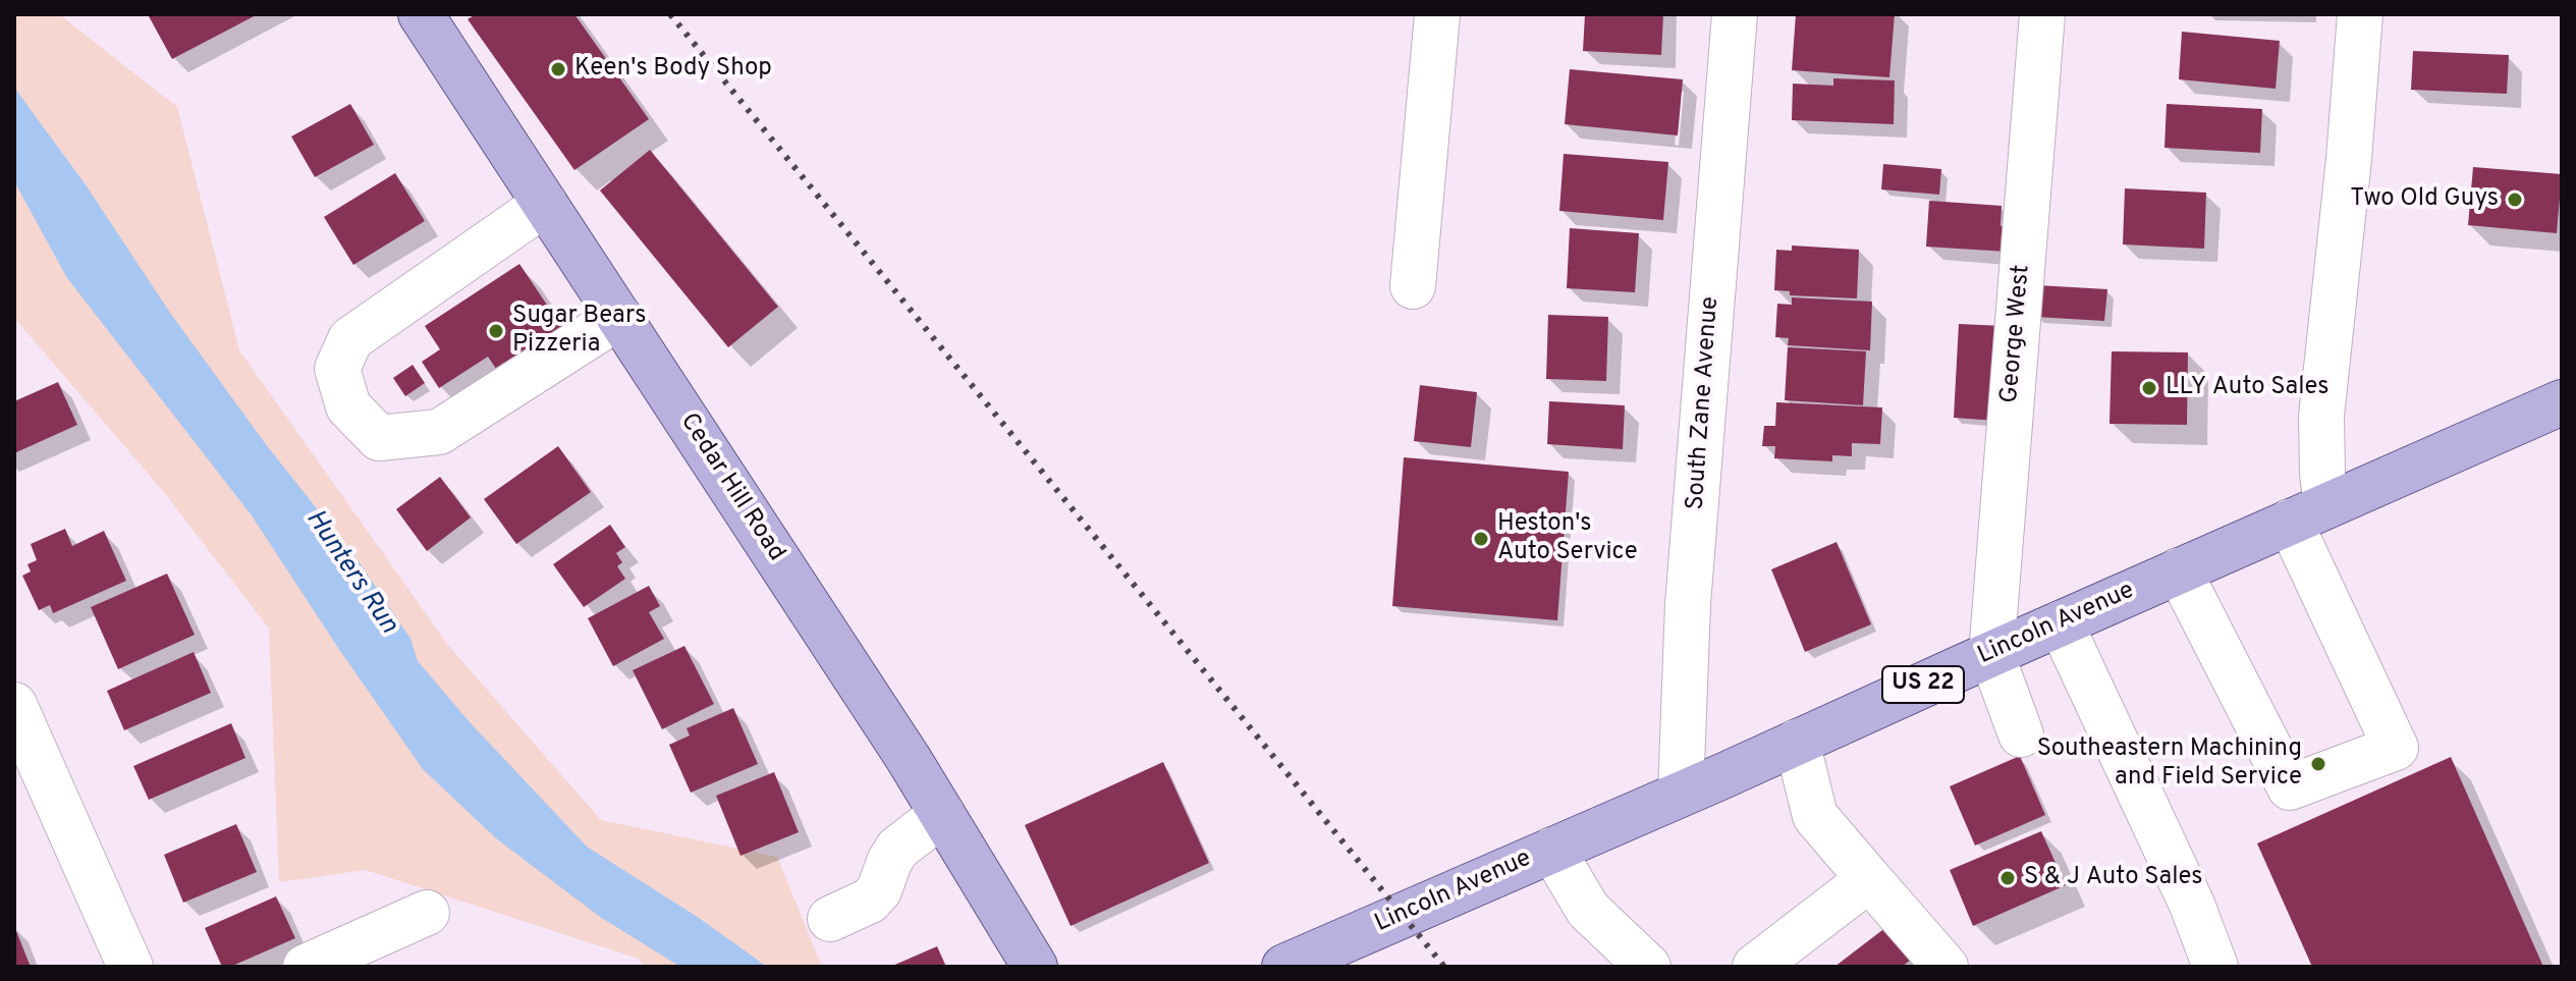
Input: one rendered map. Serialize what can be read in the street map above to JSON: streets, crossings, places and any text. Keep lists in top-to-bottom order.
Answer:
{
  "streets": {
    "main road": ["Cedar Hill Road", "Lincoln Avenue", "US 22"],
    "street": ["George West", "South Zane Avenue"]
  },
  "crossings": [
    ["George West", "Lincoln Avenue"],
    ["South Zane Avenue", "Lincoln Avenue"]
  ],
  "water": ["Hunters Run"],
  "places": [
    "Keen's Body Shop",
    "Two Old Guys",
    "Sugar Bears Pizzeria",
    "LLY Auto Sales",
    "Heston's Auto Service",
    "Southeastern Machining and Field Service",
    "S & J Auto Sales"
  ]
}
